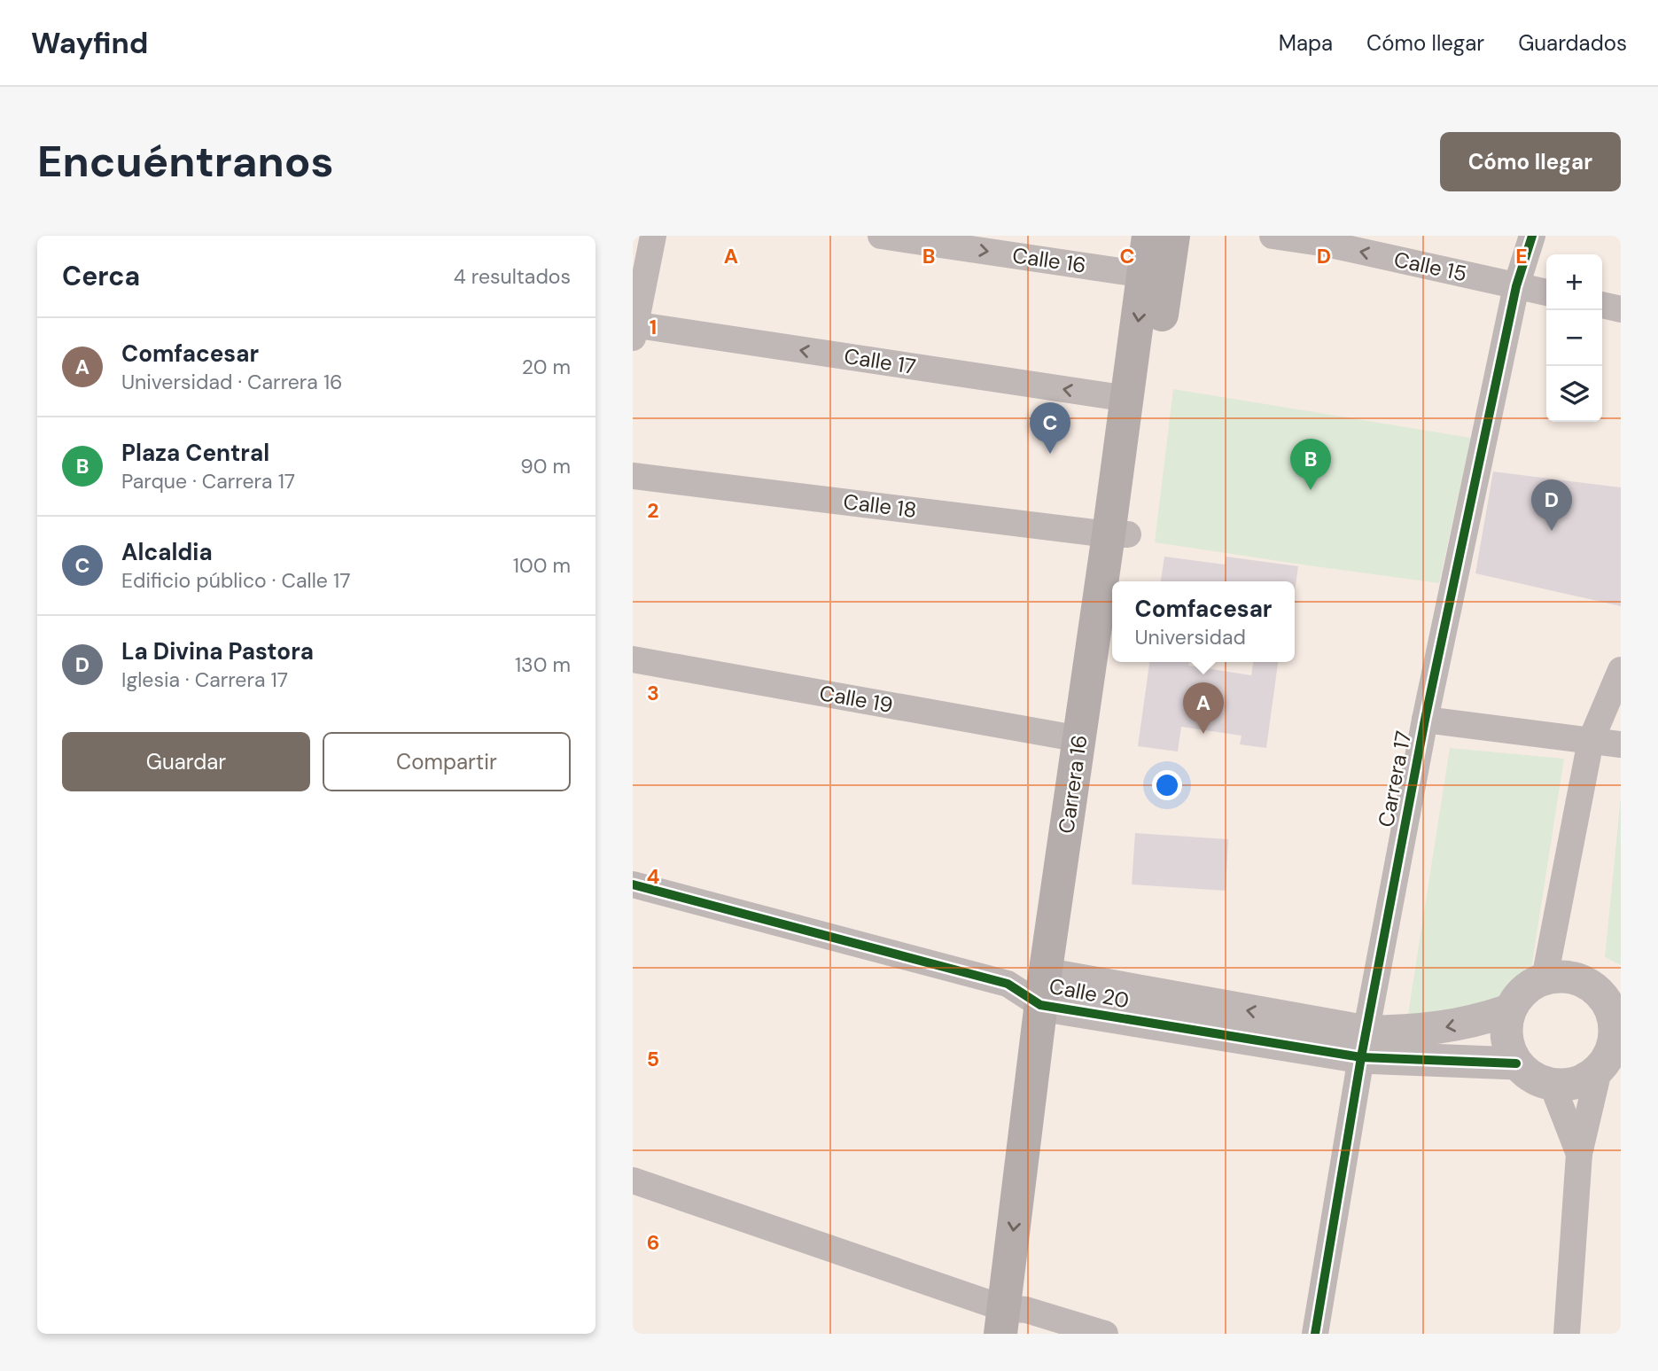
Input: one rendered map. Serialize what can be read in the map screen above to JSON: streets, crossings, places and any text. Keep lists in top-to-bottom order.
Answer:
{
  "streets": {
    "main road": ["Carrera 16"],
    "street": [
      "Calle 16",
      "Calle 15",
      "Calle 17",
      "Calle 18",
      "Calle 19",
      "Carrera 17",
      "Calle 20"
    ]
  },
  "crossings": [
    ["Calle 16", "Carrera 16"],
    ["Calle 15", "Carrera 17"],
    ["Calle 17", "Carrera 16"],
    ["Calle 18", "Carrera 16"],
    ["Calle 19", "Carrera 16"],
    ["Carrera 17", "Calle 20"],
    ["Carrera 16", "Calle 20"]
  ],
  "one_way": ["Calle 16", "Calle 15", "Calle 17"],
  "page": {
    "header": "Wayfind",
    "nav": ["Mapa", "Cómo llegar", "Guardados"],
    "buttons": [
      "Cómo llegar",
      ["Guardar", "Compartir"]
    ],
    "title": "Encuéntranos",
    "heading": ["Cerca", "4 resultados"],
    "map_buttons": ["+", "−"],
    "list": [
      {
        "mark": "A",
        "name": "Comfacesar",
        "note": "Universidad · Carrera 16",
        "value": "20 m"
      },
      {
        "mark": "B",
        "name": "Plaza Central",
        "note": "Parque · Carrera 17",
        "value": "90 m"
      },
      {
        "mark": "C",
        "name": "Alcaldia",
        "note": "Edificio público · Calle 17",
        "value": "100 m"
      },
      {
        "mark": "D",
        "name": "La Divina Pastora",
        "note": "Iglesia · Carrera 17",
        "value": "130 m"
      }
    ],
    "pins": [
      "C",
      "B",
      "D",
      "A"
    ],
    "popup": ["Comfacesar", "Universidad"]
  },
  "grid": {
    "columns": [
      "A",
      "B",
      "C",
      "D",
      "E"
    ],
    "rows": [
      "1",
      "2",
      "3",
      "4",
      "5",
      "6"
    ]
  }
}
